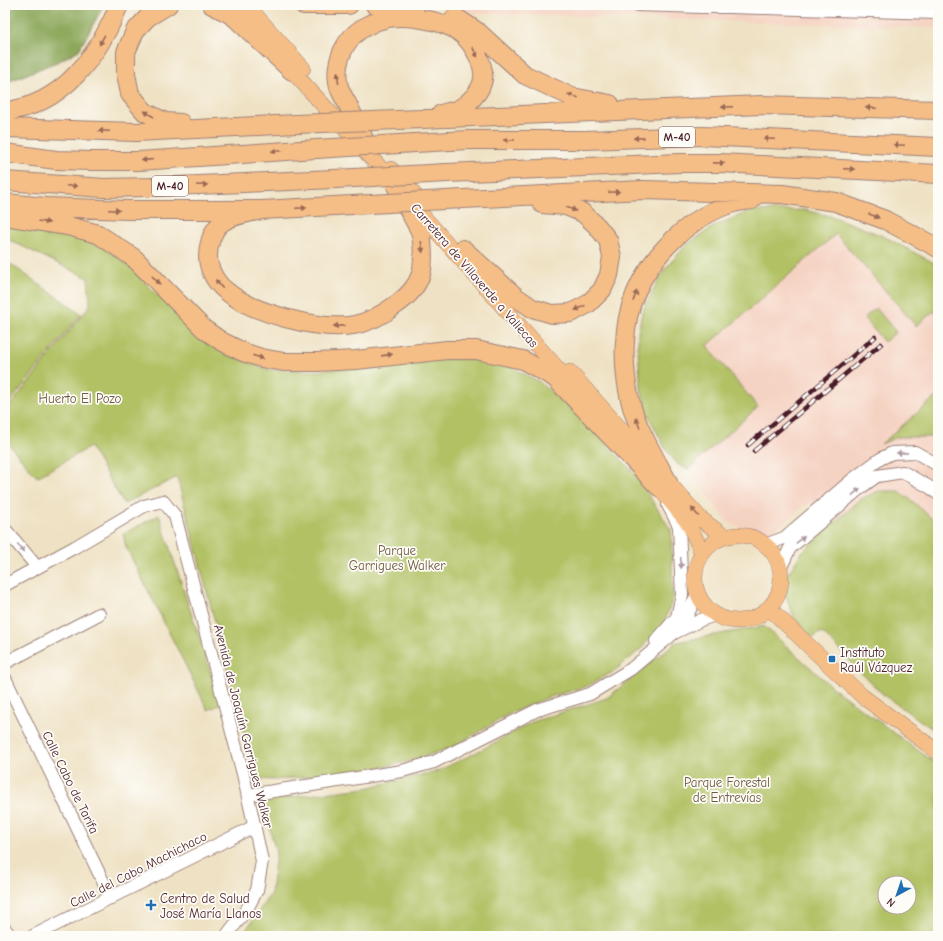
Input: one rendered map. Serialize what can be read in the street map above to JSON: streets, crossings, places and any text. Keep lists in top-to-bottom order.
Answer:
{
  "streets": {
    "highway": ["M-40"],
    "main road": ["Carretera de Villaverde a Vallecas"],
    "street": ["Avenida de Joaquín Garrigues Walker", "Calle Cabo de Tarifa", "Calle del Cabo Machichaco"]
  },
  "crossings": [
    ["Avenida de Joaquín Garrigues Walker", "Calle del Cabo Machichaco"],
    ["Calle Cabo de Tarifa", "Calle del Cabo Machichaco"]
  ],
  "parks": ["Huerto El Pozo", "Parque Garrigues Walker", "Parque Forestal de Entrevías"],
  "places": {
    "transit": ["Instituto Raúl Vázquez"],
    "health": ["Centro de Salud José María Llanos"]
  },
  "north": "bottom left"
}
